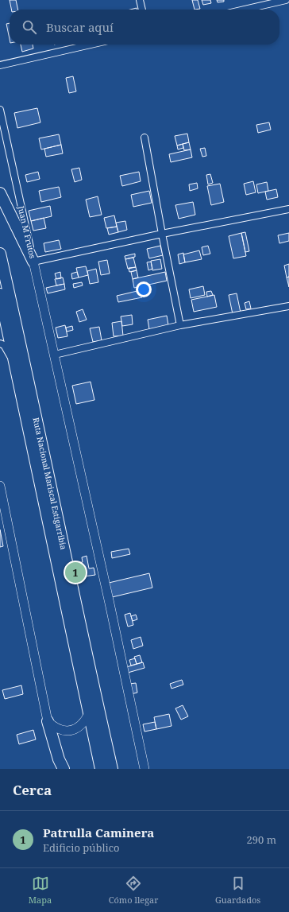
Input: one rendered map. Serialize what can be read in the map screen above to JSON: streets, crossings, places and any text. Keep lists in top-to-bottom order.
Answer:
{
  "streets": {
    "highway": ["Ruta Nacional Mariscal Estigarribia"],
    "street": ["Juan M Frutos"]
  },
  "page": {
    "search": "Buscar aquí",
    "pins": "1",
    "heading": "Cerca",
    "list": [
      {
        "mark": "1",
        "name": "Patrulla Caminera",
        "note": "Edificio público",
        "value": "290 m"
      }
    ],
    "nav": ["Mapa", "Cómo llegar", "Guardados"]
  }
}
